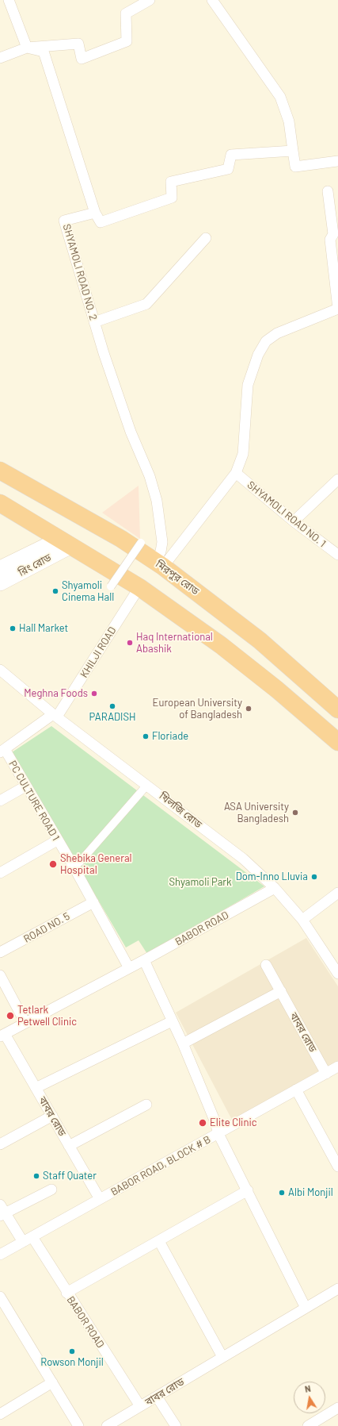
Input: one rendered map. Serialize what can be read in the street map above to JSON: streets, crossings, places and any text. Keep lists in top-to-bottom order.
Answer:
{
  "streets": {
    "highway": ["মিরপুর রোড"],
    "main road": ["রিং রোড"],
    "street": [
      "SHYAMOLI ROAD NO. 2",
      "SHYAMOLI ROAD NO. 1",
      "KHILJI ROAD",
      "PC CULTURE ROAD 1",
      "খিলজি রোড",
      "ROAD NO. 5",
      "BABOR ROAD",
      "বাবর রোড",
      "BABOR ROAD, BLOCK # B"
    ]
  },
  "crossings": [
    ["SHYAMOLI ROAD NO. 2", "মিরপুর রোড"],
    ["KHILJI ROAD", "খিলজি রোড"],
    ["PC CULTURE ROAD 1", "ROAD NO. 5"],
    ["PC CULTURE ROAD 1", "BABOR ROAD"],
    ["খিলজি রোড", "BABOR ROAD"],
    ["BABOR ROAD", "বাবর রোড"],
    ["BABOR ROAD", "BABOR ROAD, BLOCK # B"],
    ["বাবর রোড", "BABOR ROAD, BLOCK # B"]
  ],
  "parks": ["Shyamoli Park"],
  "places": [
    "Shyamoli Cinema Hall",
    "Hall Market",
    "Haq International Abashik",
    "Meghna Foods",
    "PARADISH",
    "European University of Bangladesh",
    "Floriade",
    "ASA University Bangladesh",
    "Shebika General Hospital",
    "Dom-Inno Lluvia",
    "Tetlark Petwell Clinic",
    "Elite Clinic",
    "Staff Quater",
    "Albi Monjil",
    "Rowson Monjil"
  ],
  "north": "top"
}
